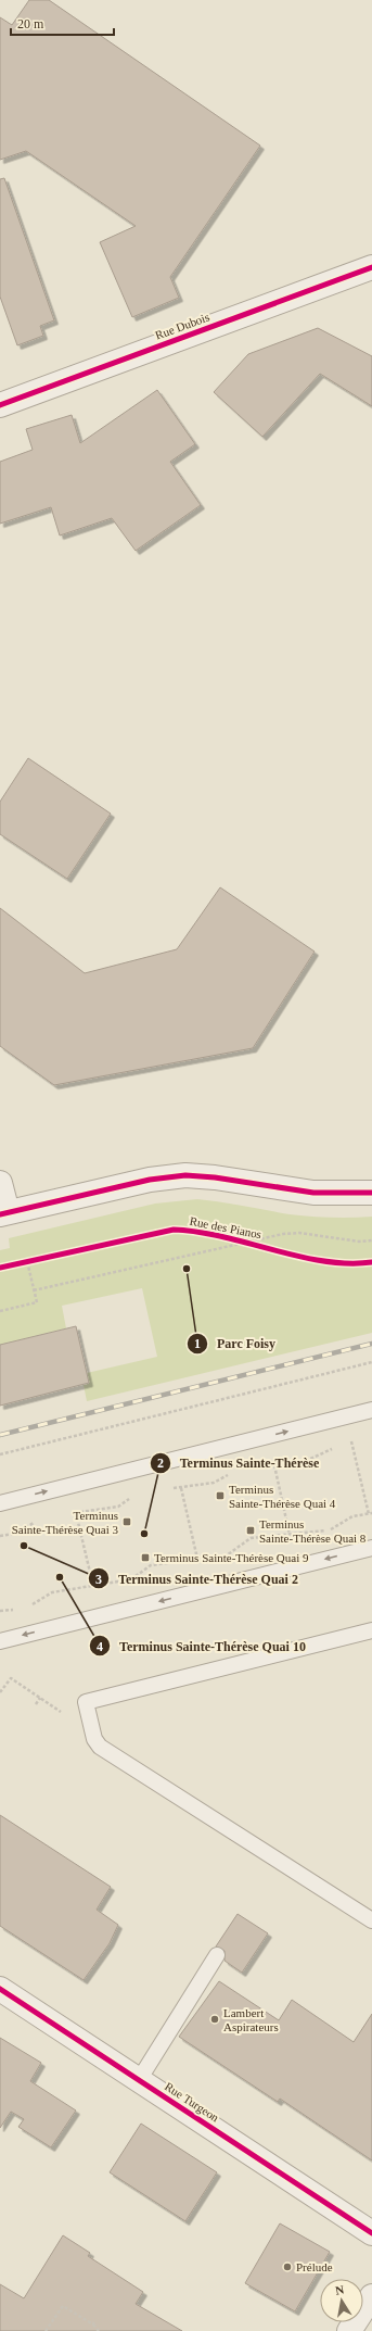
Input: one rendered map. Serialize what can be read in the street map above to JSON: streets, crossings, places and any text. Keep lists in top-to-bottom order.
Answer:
{
  "streets": {
    "street": ["Rue Dubois", "Rue Turgeon"],
    "cycle path": ["Rue des Pianos"]
  },
  "places": {
    "other": [
      "Parc Foisy",
      "Terminus Sainte-Thérèse",
      "Terminus Sainte-Thérèse Quai 2",
      "Terminus Sainte-Thérèse Quai 10",
      "Lambert Aspirateurs",
      "Prélude"
    ],
    "transit": [
      "Terminus Sainte-Thérèse Quai 4",
      "Terminus Sainte-Thérèse Quai 3",
      "Terminus Sainte-Thérèse Quai 8",
      "Terminus Sainte-Thérèse Quai 9"
    ]
  },
  "scale_bar": "20 m",
  "north": "top"
}
